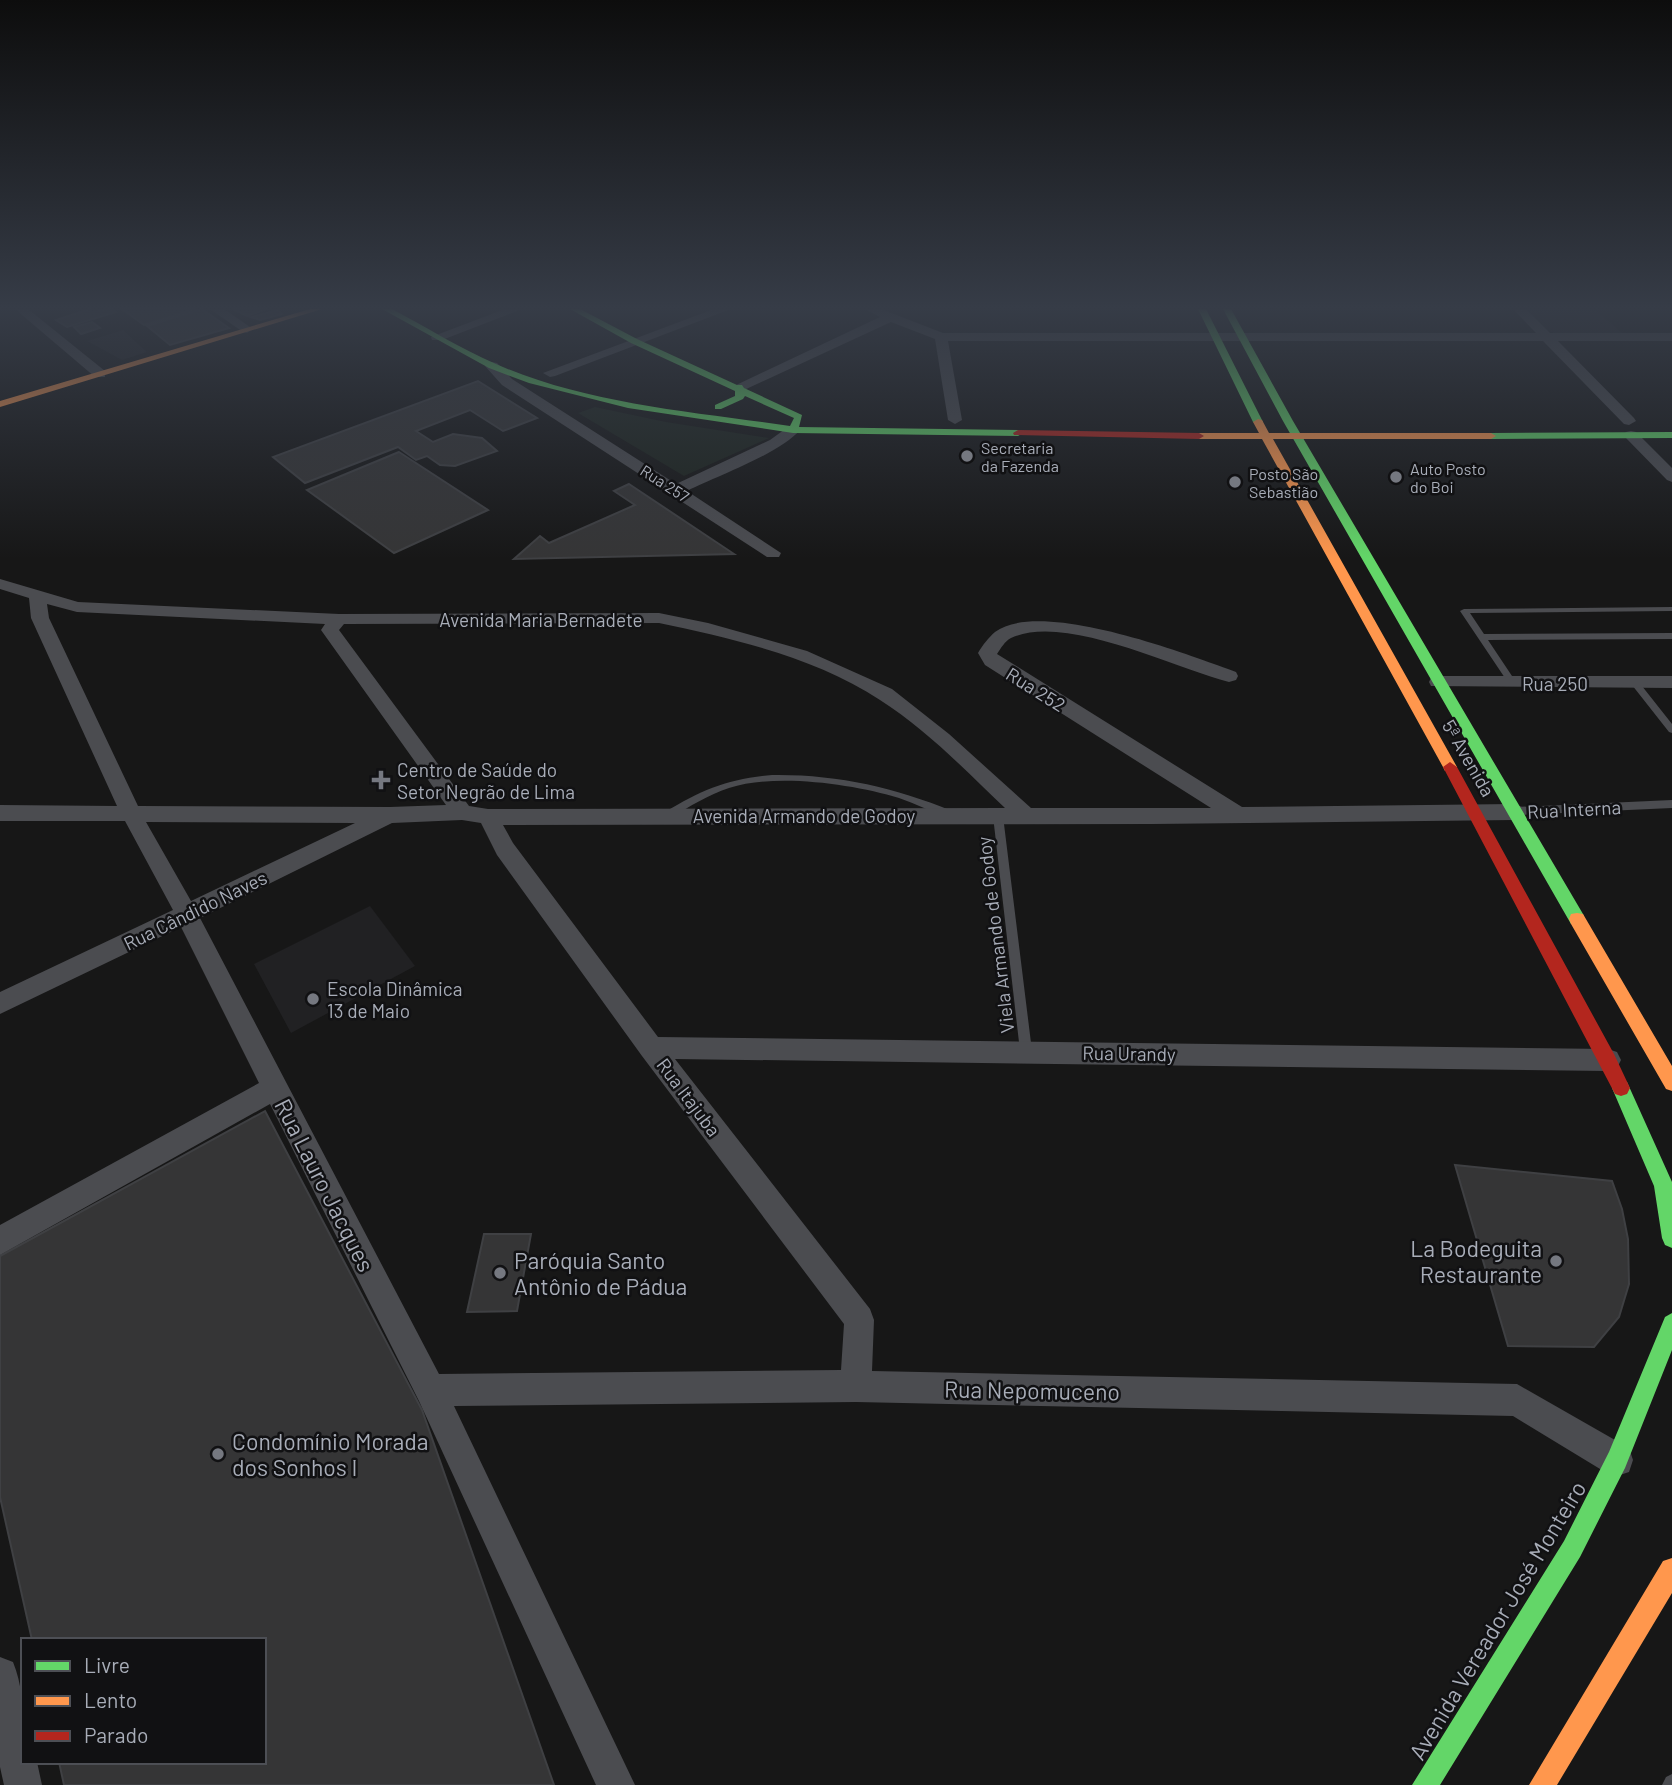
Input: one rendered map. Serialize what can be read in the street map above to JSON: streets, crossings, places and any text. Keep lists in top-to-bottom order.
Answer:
{
  "streets": {
    "main road": ["5ª Avenida", "Avenida Vereador José Monteiro"],
    "street": [
      "Rua 257",
      "Avenida Maria Bernadete",
      "Rua 250",
      "Rua 252",
      "Rua Interna",
      "Avenida Armando de Godoy",
      "Rua Cândido Naves",
      "Rua Urandy",
      "Rua Itajuba",
      "Rua Lauro Jacques",
      "Rua Nepomuceno"
    ],
    "lane": ["Viela Armando de Godoy"]
  },
  "crossings": [
    ["Avenida Maria Bernadete", "Avenida Armando de Godoy"],
    ["Avenida Maria Bernadete", "Rua Lauro Jacques"],
    ["Rua 250", "5ª Avenida"],
    ["Rua 252", "Avenida Armando de Godoy"],
    ["5ª Avenida", "Rua Interna"],
    ["5ª Avenida", "Avenida Armando de Godoy"],
    ["5ª Avenida", "Rua Urandy"],
    ["Rua Interna", "Avenida Armando de Godoy"],
    ["Avenida Armando de Godoy", "Rua Cândido Naves"],
    ["Avenida Armando de Godoy", "Viela Armando de Godoy"],
    ["Avenida Armando de Godoy", "Rua Itajuba"],
    ["Avenida Armando de Godoy", "Rua Lauro Jacques"],
    ["Rua Cândido Naves", "Rua Lauro Jacques"],
    ["Viela Armando de Godoy", "Rua Urandy"],
    ["Rua Urandy", "Rua Itajuba"],
    ["Rua Itajuba", "Rua Nepomuceno"],
    ["Rua Lauro Jacques", "Rua Nepomuceno"],
    ["Rua Nepomuceno", "Avenida Vereador José Monteiro"]
  ],
  "places": {
    "other": [
      "Secretaria da Fazenda",
      "Auto Posto do Boi",
      "Posto São Sebastião",
      "Escola Dinâmica 13 de Maio",
      "La Bodeguita Restaurante",
      "Paróquia Santo Antônio de Pádua",
      "Condomínio Morada dos Sonhos I"
    ],
    "health": ["Centro de Saúde do Setor Negrão de Lima"]
  },
  "legend": ["Livre", "Lento", "Parado"]
}
